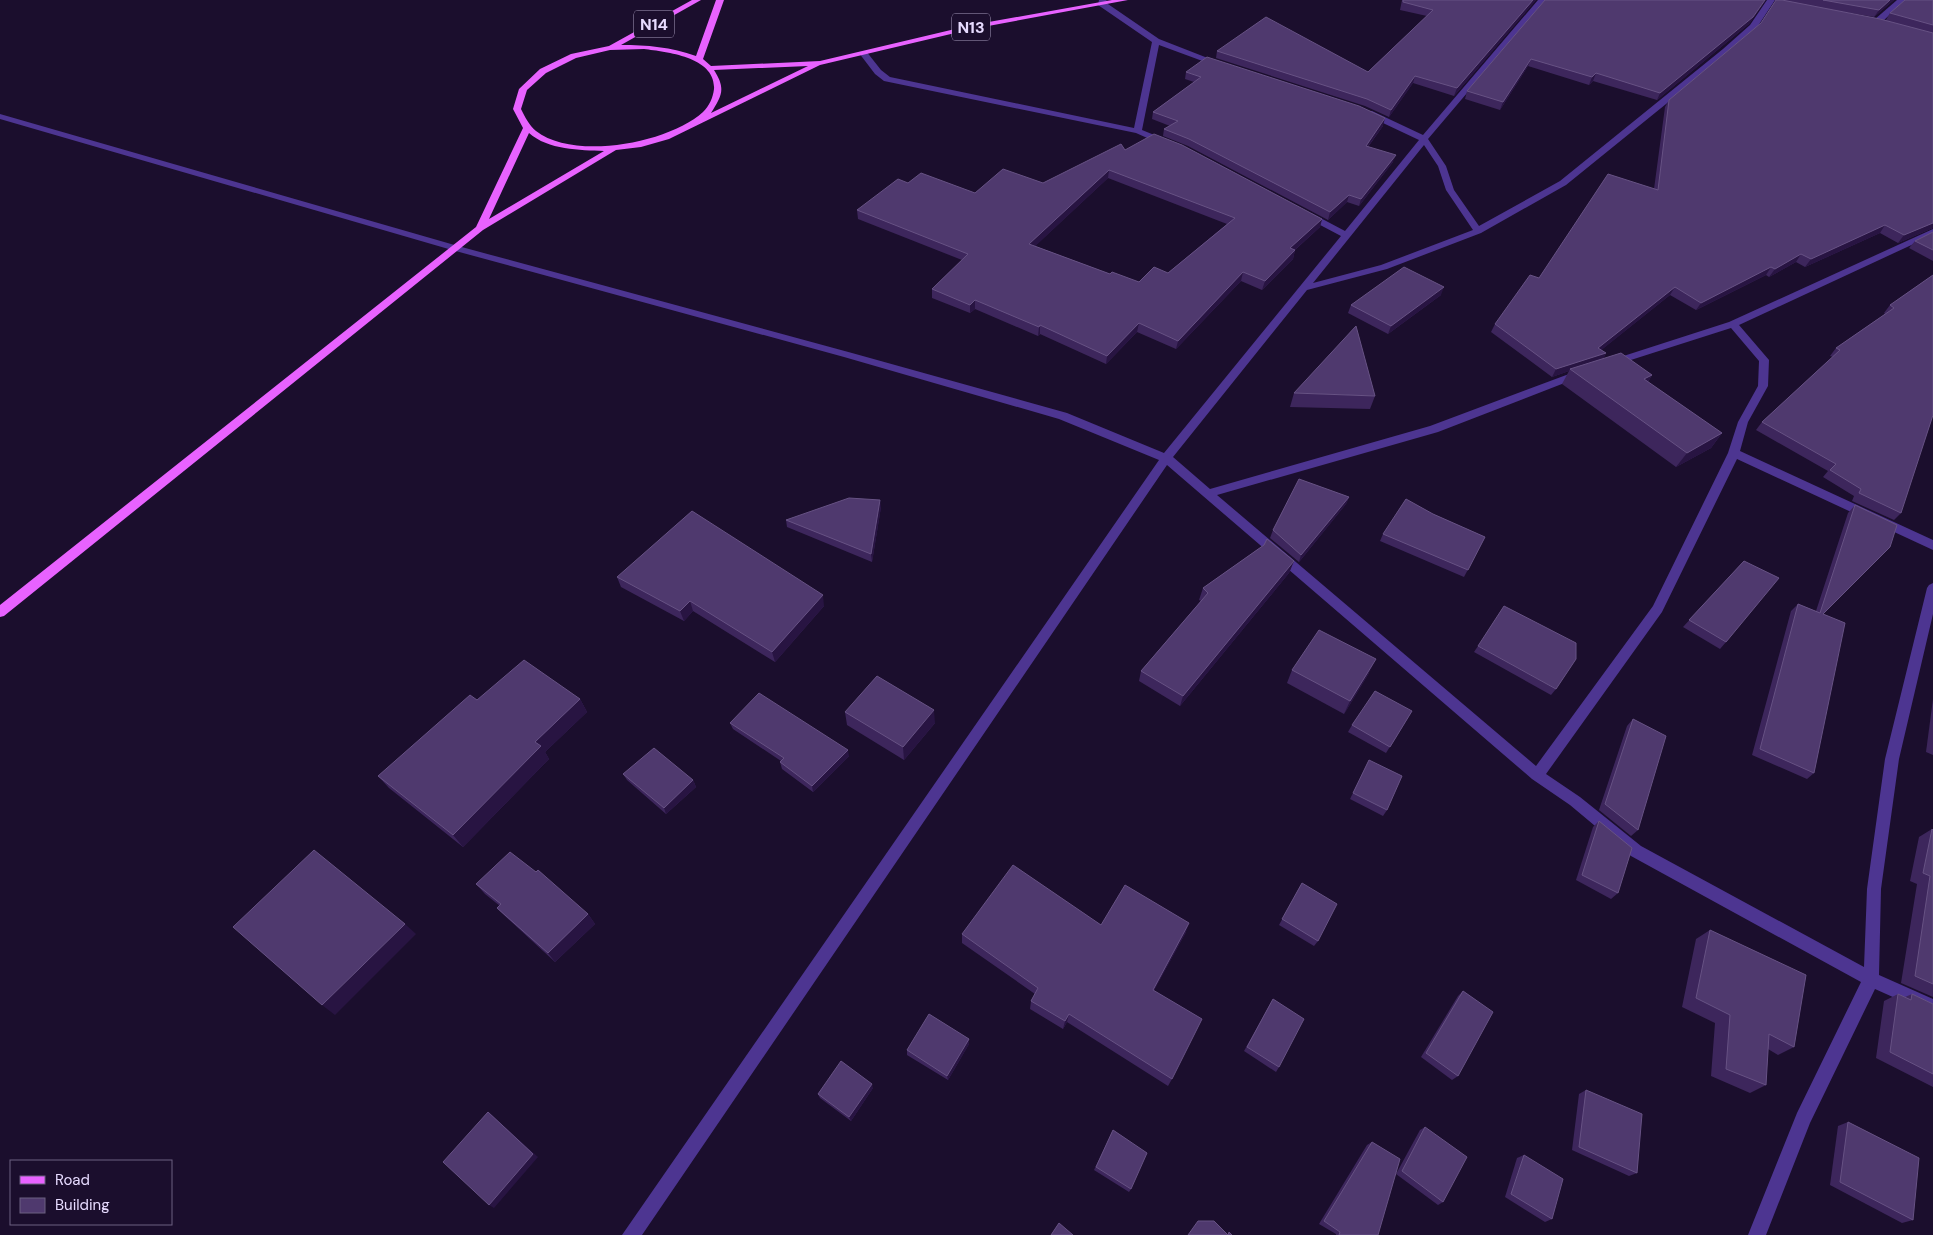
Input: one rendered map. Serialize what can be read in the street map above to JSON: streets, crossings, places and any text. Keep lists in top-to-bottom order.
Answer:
{
  "streets": {
    "main road": ["N14", "N13"]
  },
  "legend": ["Road", "Building"]
}
